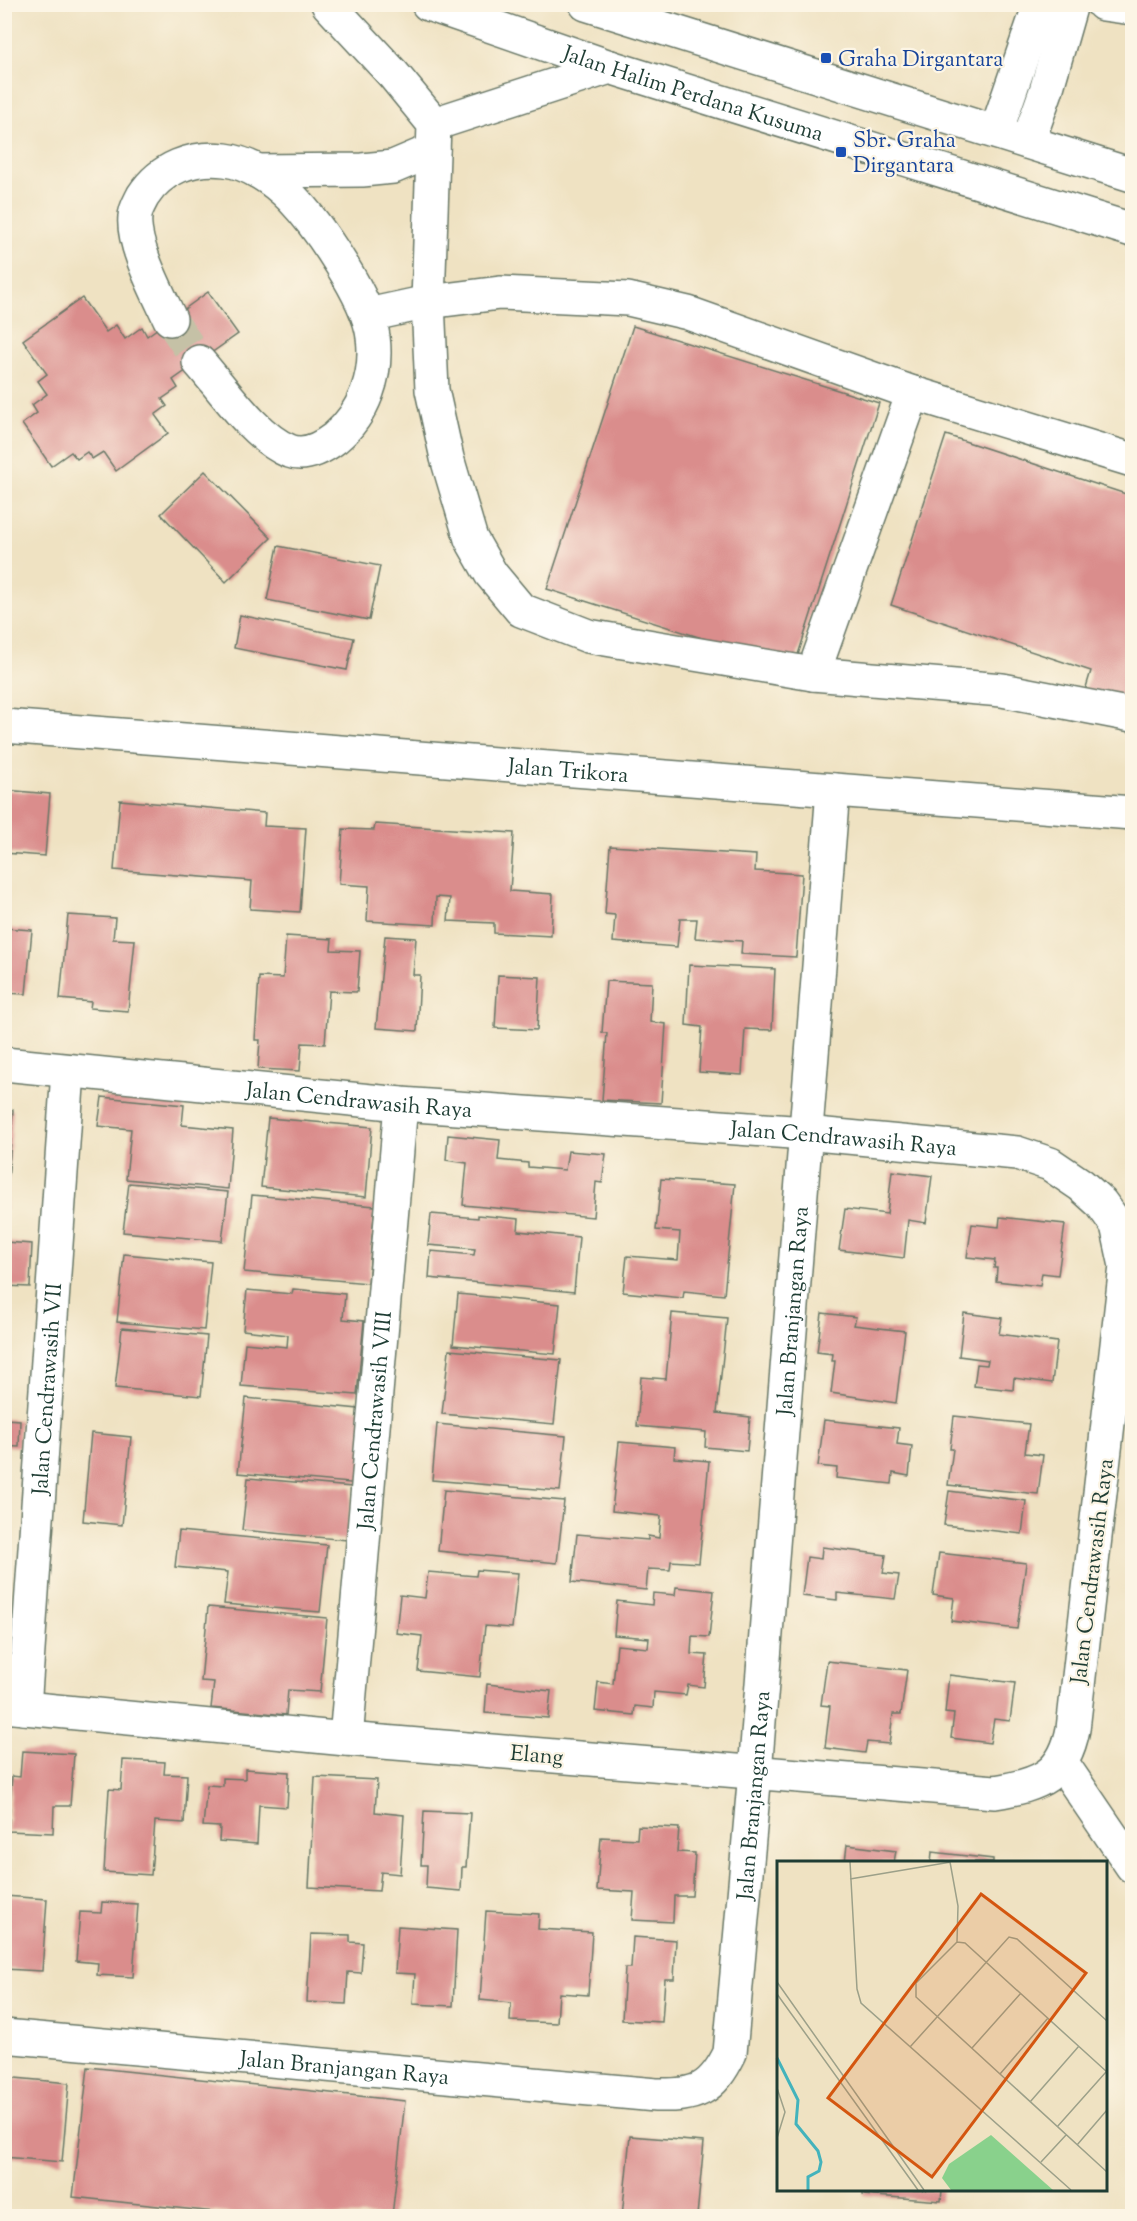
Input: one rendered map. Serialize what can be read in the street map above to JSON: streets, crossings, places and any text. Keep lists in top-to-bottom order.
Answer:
{
  "streets": {
    "street": [
      "Jalan Halim Perdana Kusuma",
      "Jalan Trikora",
      "Jalan Cendrawasih Raya",
      "Jalan Branjangan Raya",
      "Jalan Cendrawasih VII",
      "Jalan Cendrawasih VIII",
      "Elang"
    ]
  },
  "crossings": [
    ["Jalan Trikora", "Jalan Branjangan Raya"],
    ["Jalan Cendrawasih Raya", "Jalan Branjangan Raya"],
    ["Jalan Cendrawasih Raya", "Jalan Cendrawasih VII"],
    ["Jalan Cendrawasih Raya", "Jalan Cendrawasih VIII"],
    ["Jalan Cendrawasih Raya", "Elang"],
    ["Jalan Branjangan Raya", "Elang"],
    ["Jalan Cendrawasih VII", "Elang"],
    ["Jalan Cendrawasih VIII", "Elang"]
  ],
  "places": {
    "transit": ["Graha Dirgantara", "Sbr. Graha Dirgantara"]
  }
}
